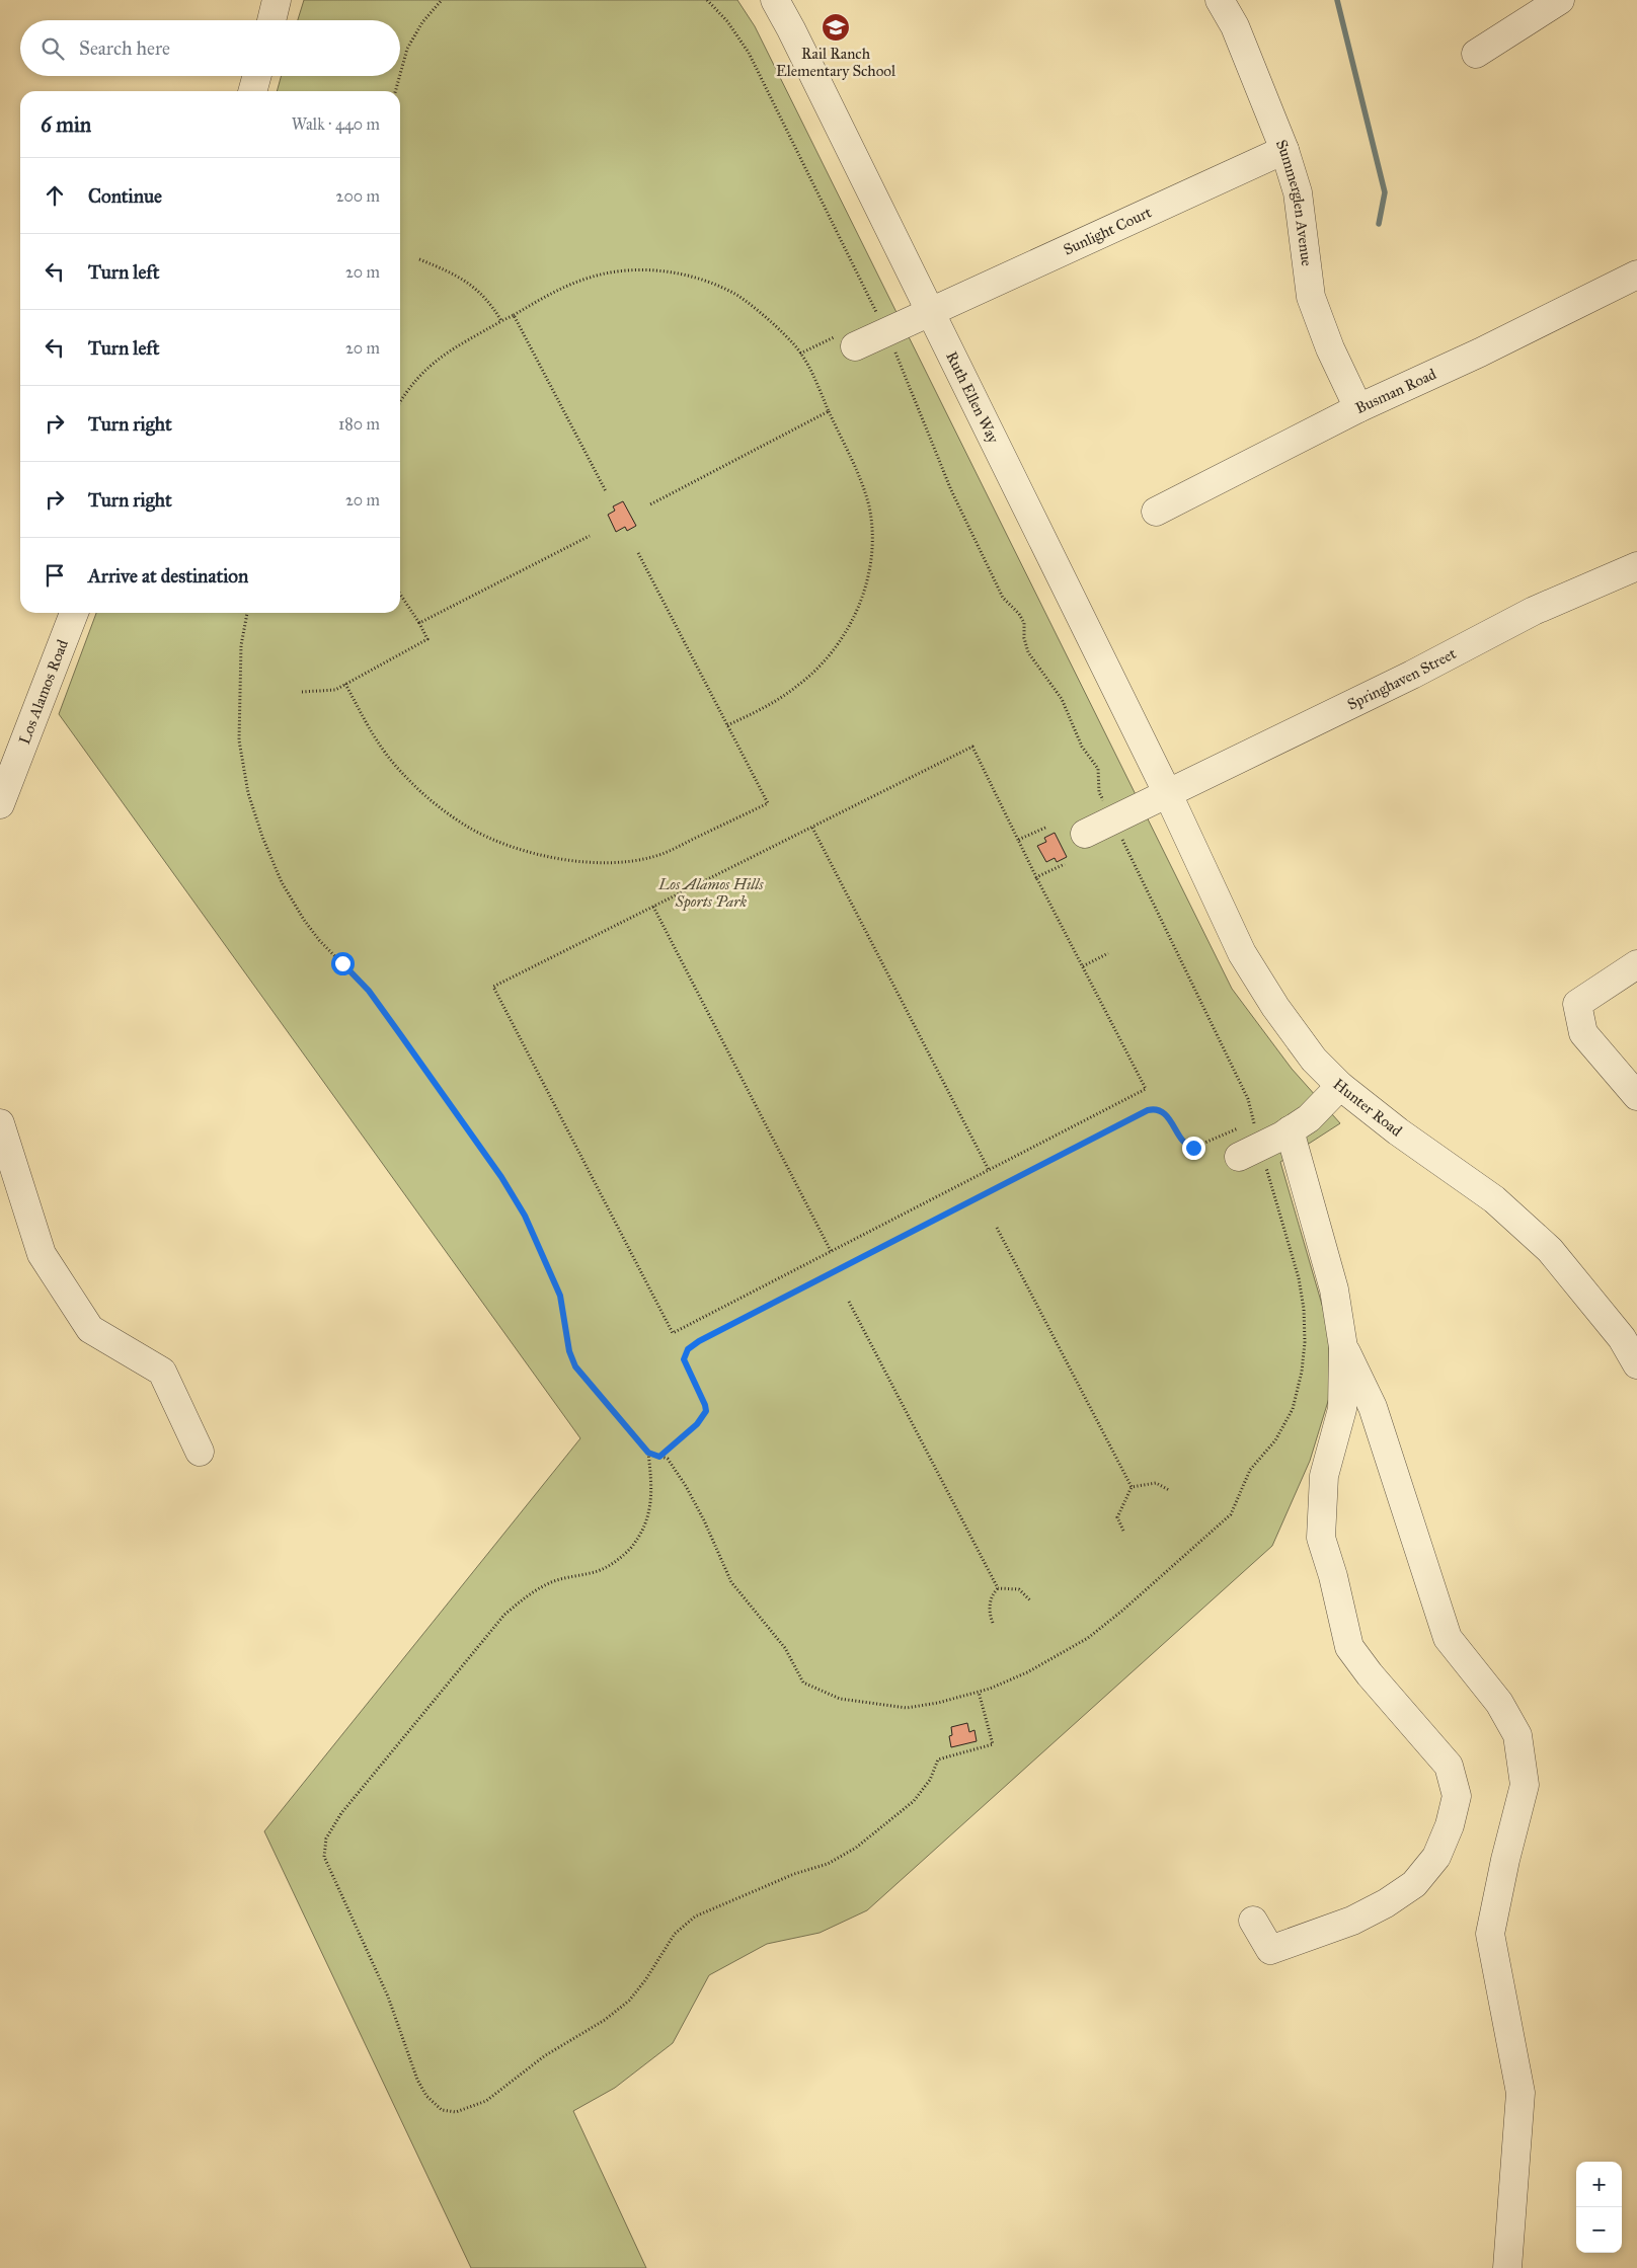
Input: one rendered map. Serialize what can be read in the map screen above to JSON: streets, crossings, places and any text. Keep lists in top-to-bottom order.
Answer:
{
  "streets": {
    "street": [
      "Summerglen Avenue",
      "Sunlight Court",
      "Busman Road",
      "Ruth Ellen Way",
      "Springhaven Street",
      "Los Alamos Road",
      "Hunter Road"
    ]
  },
  "crossings": [
    ["Summerglen Avenue", "Sunlight Court"],
    ["Summerglen Avenue", "Busman Road"],
    ["Sunlight Court", "Ruth Ellen Way"],
    ["Ruth Ellen Way", "Springhaven Street"],
    ["Ruth Ellen Way", "Hunter Road"],
    ["Springhaven Street", "Hunter Road"]
  ],
  "parks": ["Los Alamos Hills Sports Park"],
  "places": {
    "school or university": ["Rail Ranch Elementary School"]
  },
  "page": {
    "search": "Search here",
    "heading": ["6 min", "Walk · 440 m"],
    "list": [
      ["Continue", "200 m"],
      ["Turn left", "20 m"],
      ["Turn left", "20 m"],
      ["Turn right", "180 m"],
      ["Turn right", "20 m"],
      "Arrive at destination"
    ],
    "map_buttons": ["+", "−"]
  }
}
